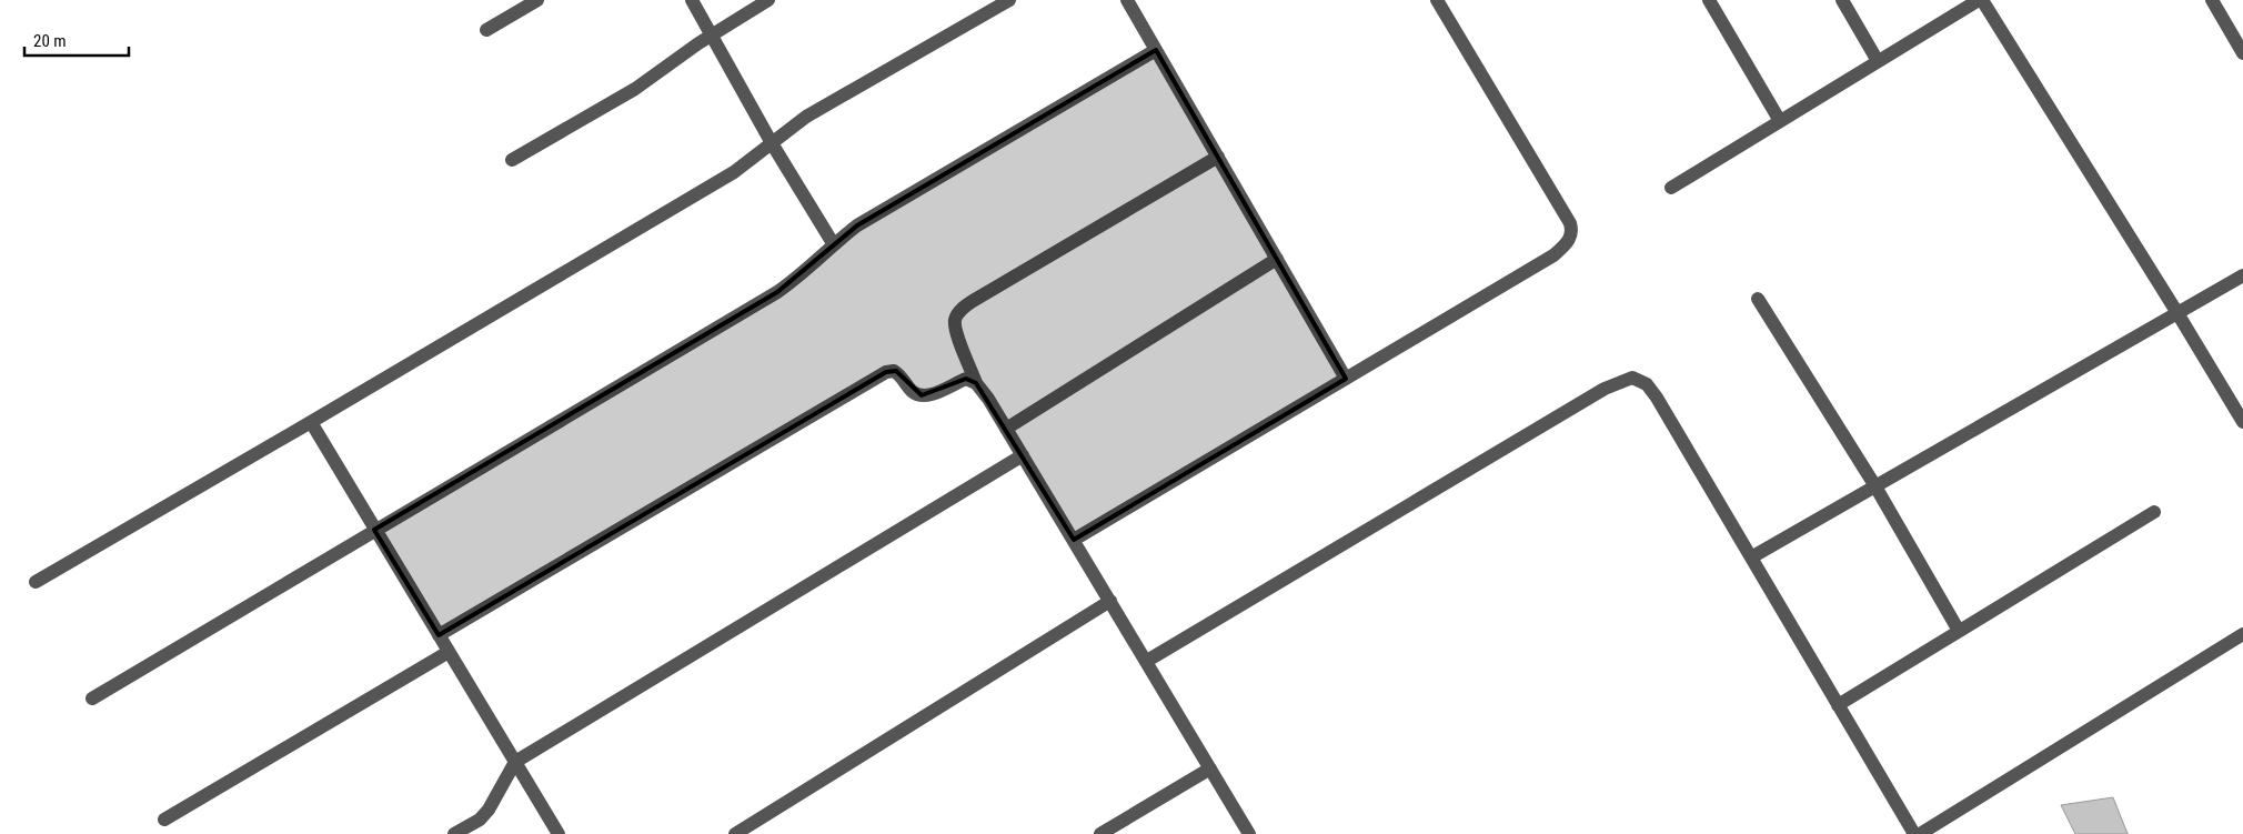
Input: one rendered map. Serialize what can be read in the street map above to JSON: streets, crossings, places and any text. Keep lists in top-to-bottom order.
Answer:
{
  "scale_bar": "20 m"
}
